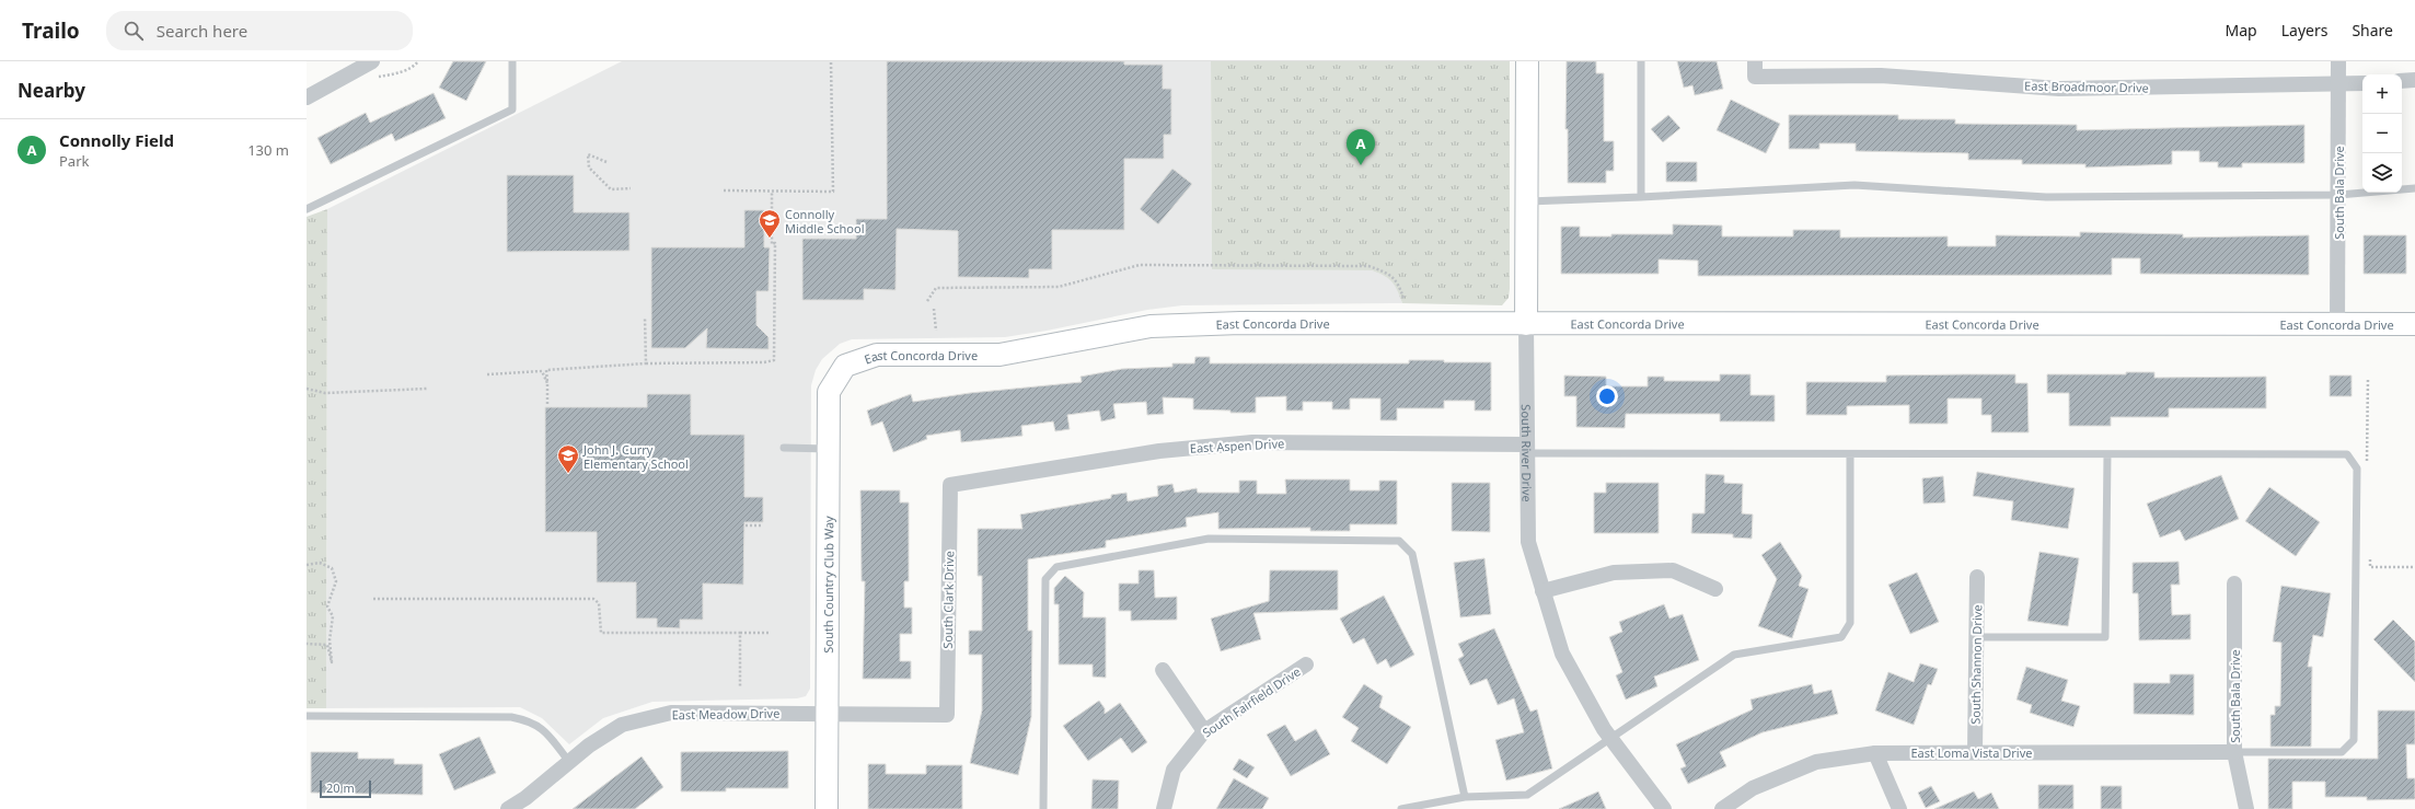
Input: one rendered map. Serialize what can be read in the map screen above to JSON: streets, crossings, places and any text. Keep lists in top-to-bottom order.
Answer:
{
  "streets": {
    "street": [
      "East Broadmoor Drive",
      "South Bala Drive",
      "East Concorda Drive",
      "East Aspen Drive",
      "South River Drive",
      "South Country Club Way",
      "South Clark Drive",
      "South Shannon Drive",
      "South Fairfield Drive",
      "East Meadow Drive",
      "East Loma Vista Drive"
    ]
  },
  "crossings": [
    ["East Broadmoor Drive", "South Bala Drive"],
    ["South Bala Drive", "East Concorda Drive"],
    ["South Bala Drive", "East Loma Vista Drive"],
    ["East Concorda Drive", "South River Drive"],
    ["East Concorda Drive", "South Country Club Way"],
    ["East Aspen Drive", "South River Drive"],
    ["East Aspen Drive", "South Clark Drive"],
    ["South Country Club Way", "East Meadow Drive"],
    ["South Clark Drive", "East Meadow Drive"],
    ["South Shannon Drive", "East Loma Vista Drive"]
  ],
  "places": {
    "school or university": ["Connolly Middle School", "John J. Curry Elementary School"]
  },
  "scale_bar": "20 m",
  "page": {
    "header": "Trailo",
    "search": "Search here",
    "nav": ["Map", "Layers", "Share"],
    "heading": "Nearby",
    "map_buttons": ["+", "−"],
    "list": [
      {
        "mark": "A",
        "name": "Connolly Field",
        "note": "Park",
        "value": "130 m"
      }
    ],
    "pins": "A",
    "scale": "20 m"
  }
}
